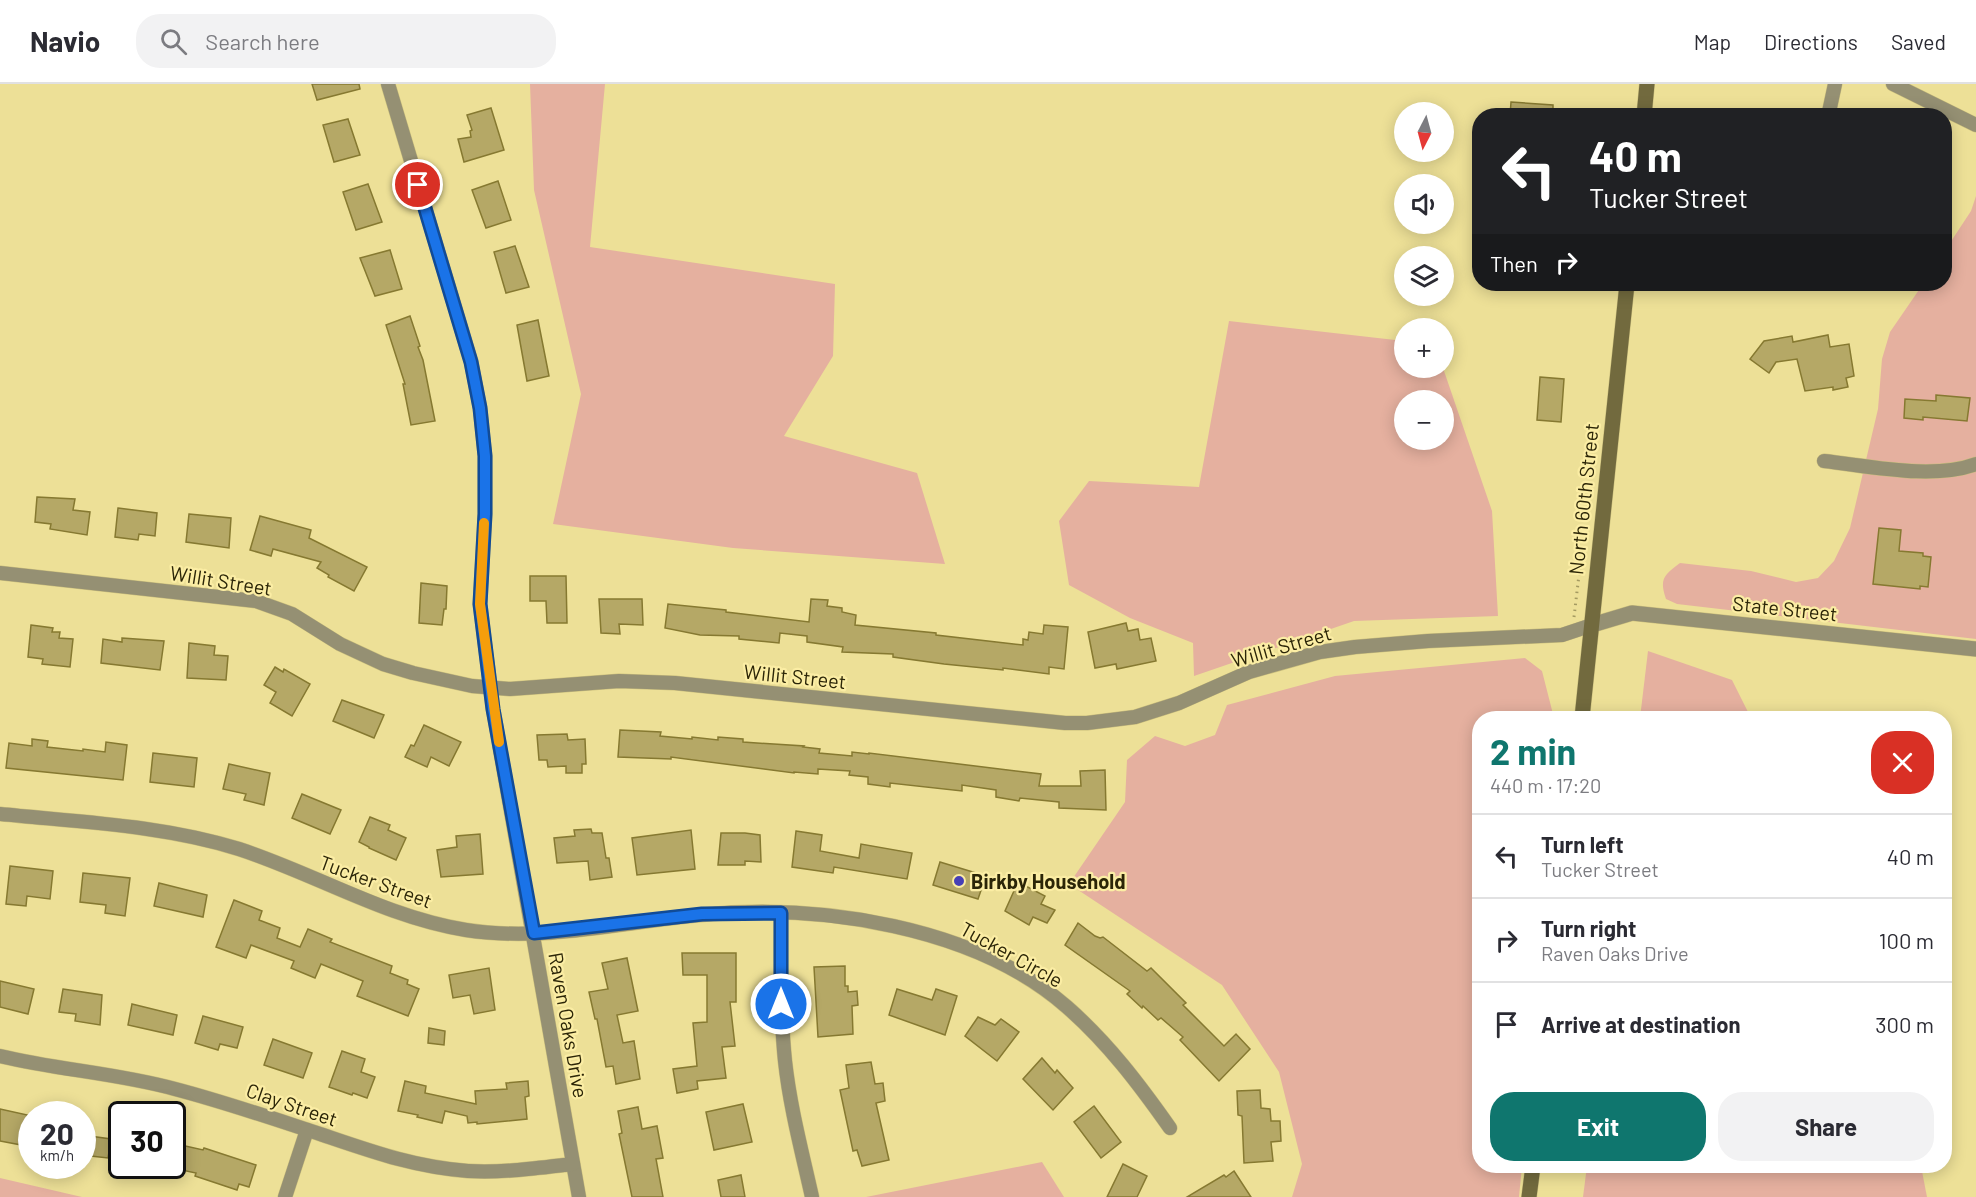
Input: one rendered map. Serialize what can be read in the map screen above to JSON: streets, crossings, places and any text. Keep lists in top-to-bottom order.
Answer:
{
  "streets": {
    "main road": ["North 60th Street"],
    "street": [
      "Willit Street",
      "State Street",
      "Tucker Street",
      "Tucker Circle",
      "Raven Oaks Drive",
      "Clay Street"
    ]
  },
  "crossings": [
    ["North 60th Street", "Willit Street"],
    ["North 60th Street", "State Street"],
    ["Willit Street", "State Street"],
    ["Willit Street", "Raven Oaks Drive"],
    ["Tucker Street", "Tucker Circle"],
    ["Tucker Street", "Raven Oaks Drive"],
    ["Raven Oaks Drive", "Clay Street"]
  ],
  "places": ["Birkby Household"],
  "north": "bottom",
  "page": {
    "header": "Navio",
    "search": "Search here",
    "nav": ["Map", "Directions", "Saved"],
    "map_buttons": ["+", "−"],
    "turn": ["40 m", "Tucker Street"],
    "then": "Then",
    "heading": ["2 min", "440 m · 17:20"],
    "list": [
      {
        "name": "Turn left",
        "note": "Tucker Street",
        "value": "40 m"
      },
      {
        "name": "Turn right",
        "note": "Raven Oaks Drive",
        "value": "100 m"
      },
      {
        "name": "Arrive at destination",
        "value": "300 m"
      }
    ],
    "buttons": ["Exit", "Share"],
    "speed": "20 km/h",
    "limit": "30"
  }
}
